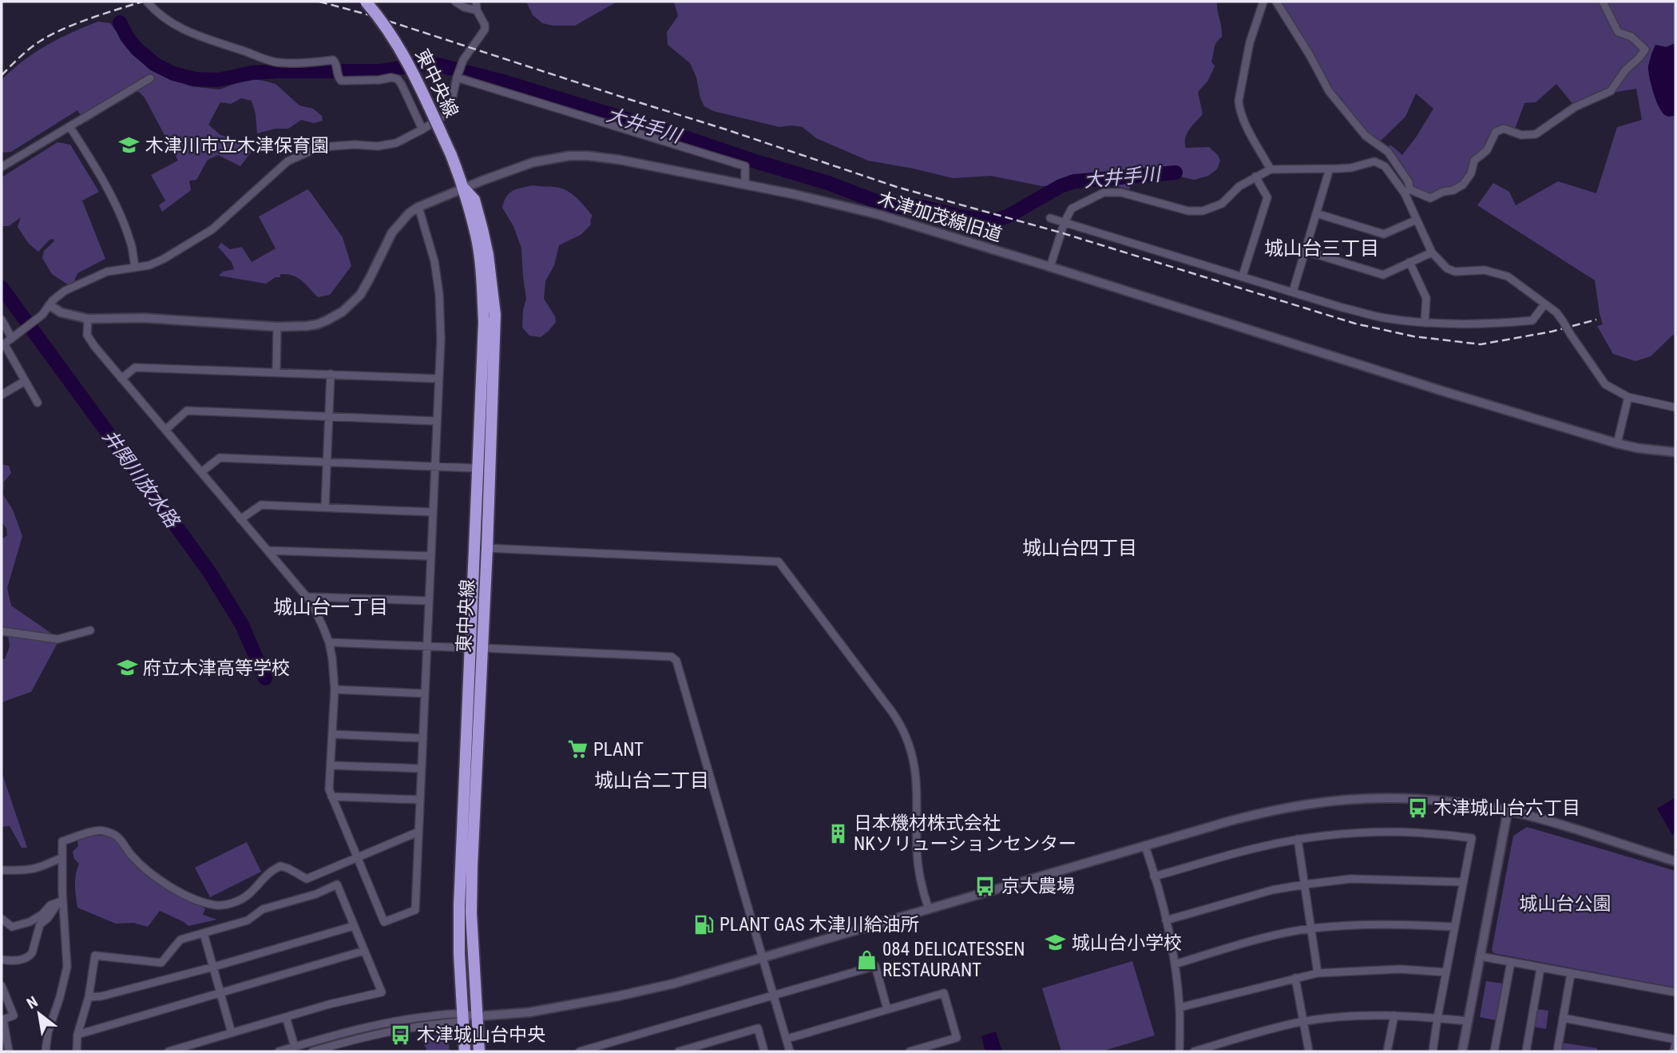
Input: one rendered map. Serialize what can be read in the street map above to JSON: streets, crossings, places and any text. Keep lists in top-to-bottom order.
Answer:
{
  "streets": {
    "highway": ["東中央線"],
    "street": ["木津加茂線旧道"]
  },
  "crossings": [
    ["東中央線", "木津加茂線旧道"]
  ],
  "districts": [
    "城山台三丁目",
    "城山台四丁目",
    "城山台一丁目",
    "城山台二丁目"
  ],
  "water": ["大井手川", "井関川放水路"],
  "parks": ["城山台公園"],
  "places": {
    "school or university": ["木津川市立木津保育園", "府立木津高等学校", "城山台小学校"],
    "supermarket": ["PLANT"],
    "bus stop": ["木津城山台六丁目", "京大農場", "木津城山台中央"],
    "building": ["日本機材株式会社 NKソリューションセンター"],
    "fuel station": ["PLANT GAS 木津川給油所"],
    "shop": ["084 DELICATESSEN RESTAURANT"]
  },
  "north": "top left"
}
